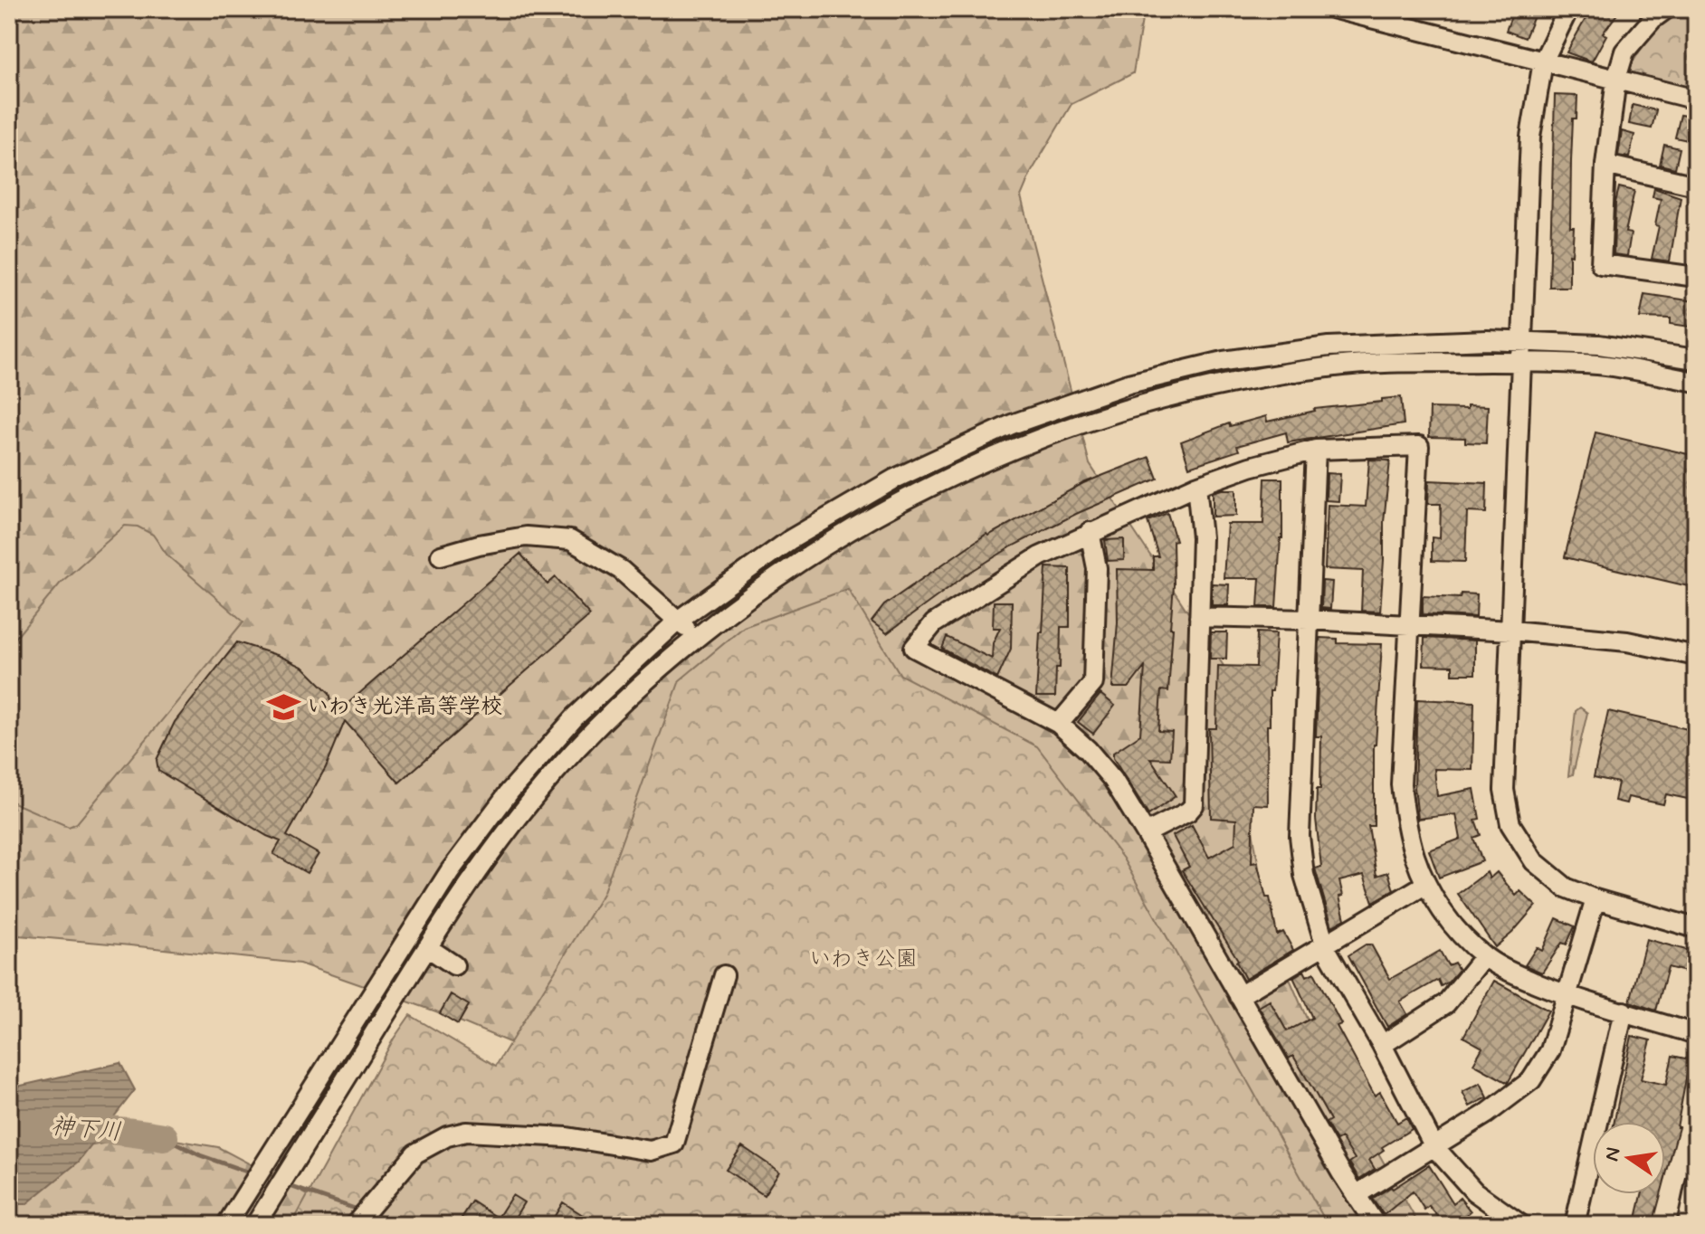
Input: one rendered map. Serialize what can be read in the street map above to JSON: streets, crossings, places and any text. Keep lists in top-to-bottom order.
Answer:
{
  "water": ["神下川"],
  "parks": ["いわき公園"],
  "places": {
    "school or university": ["いわき光洋高等学校"]
  },
  "north": "left"
}
